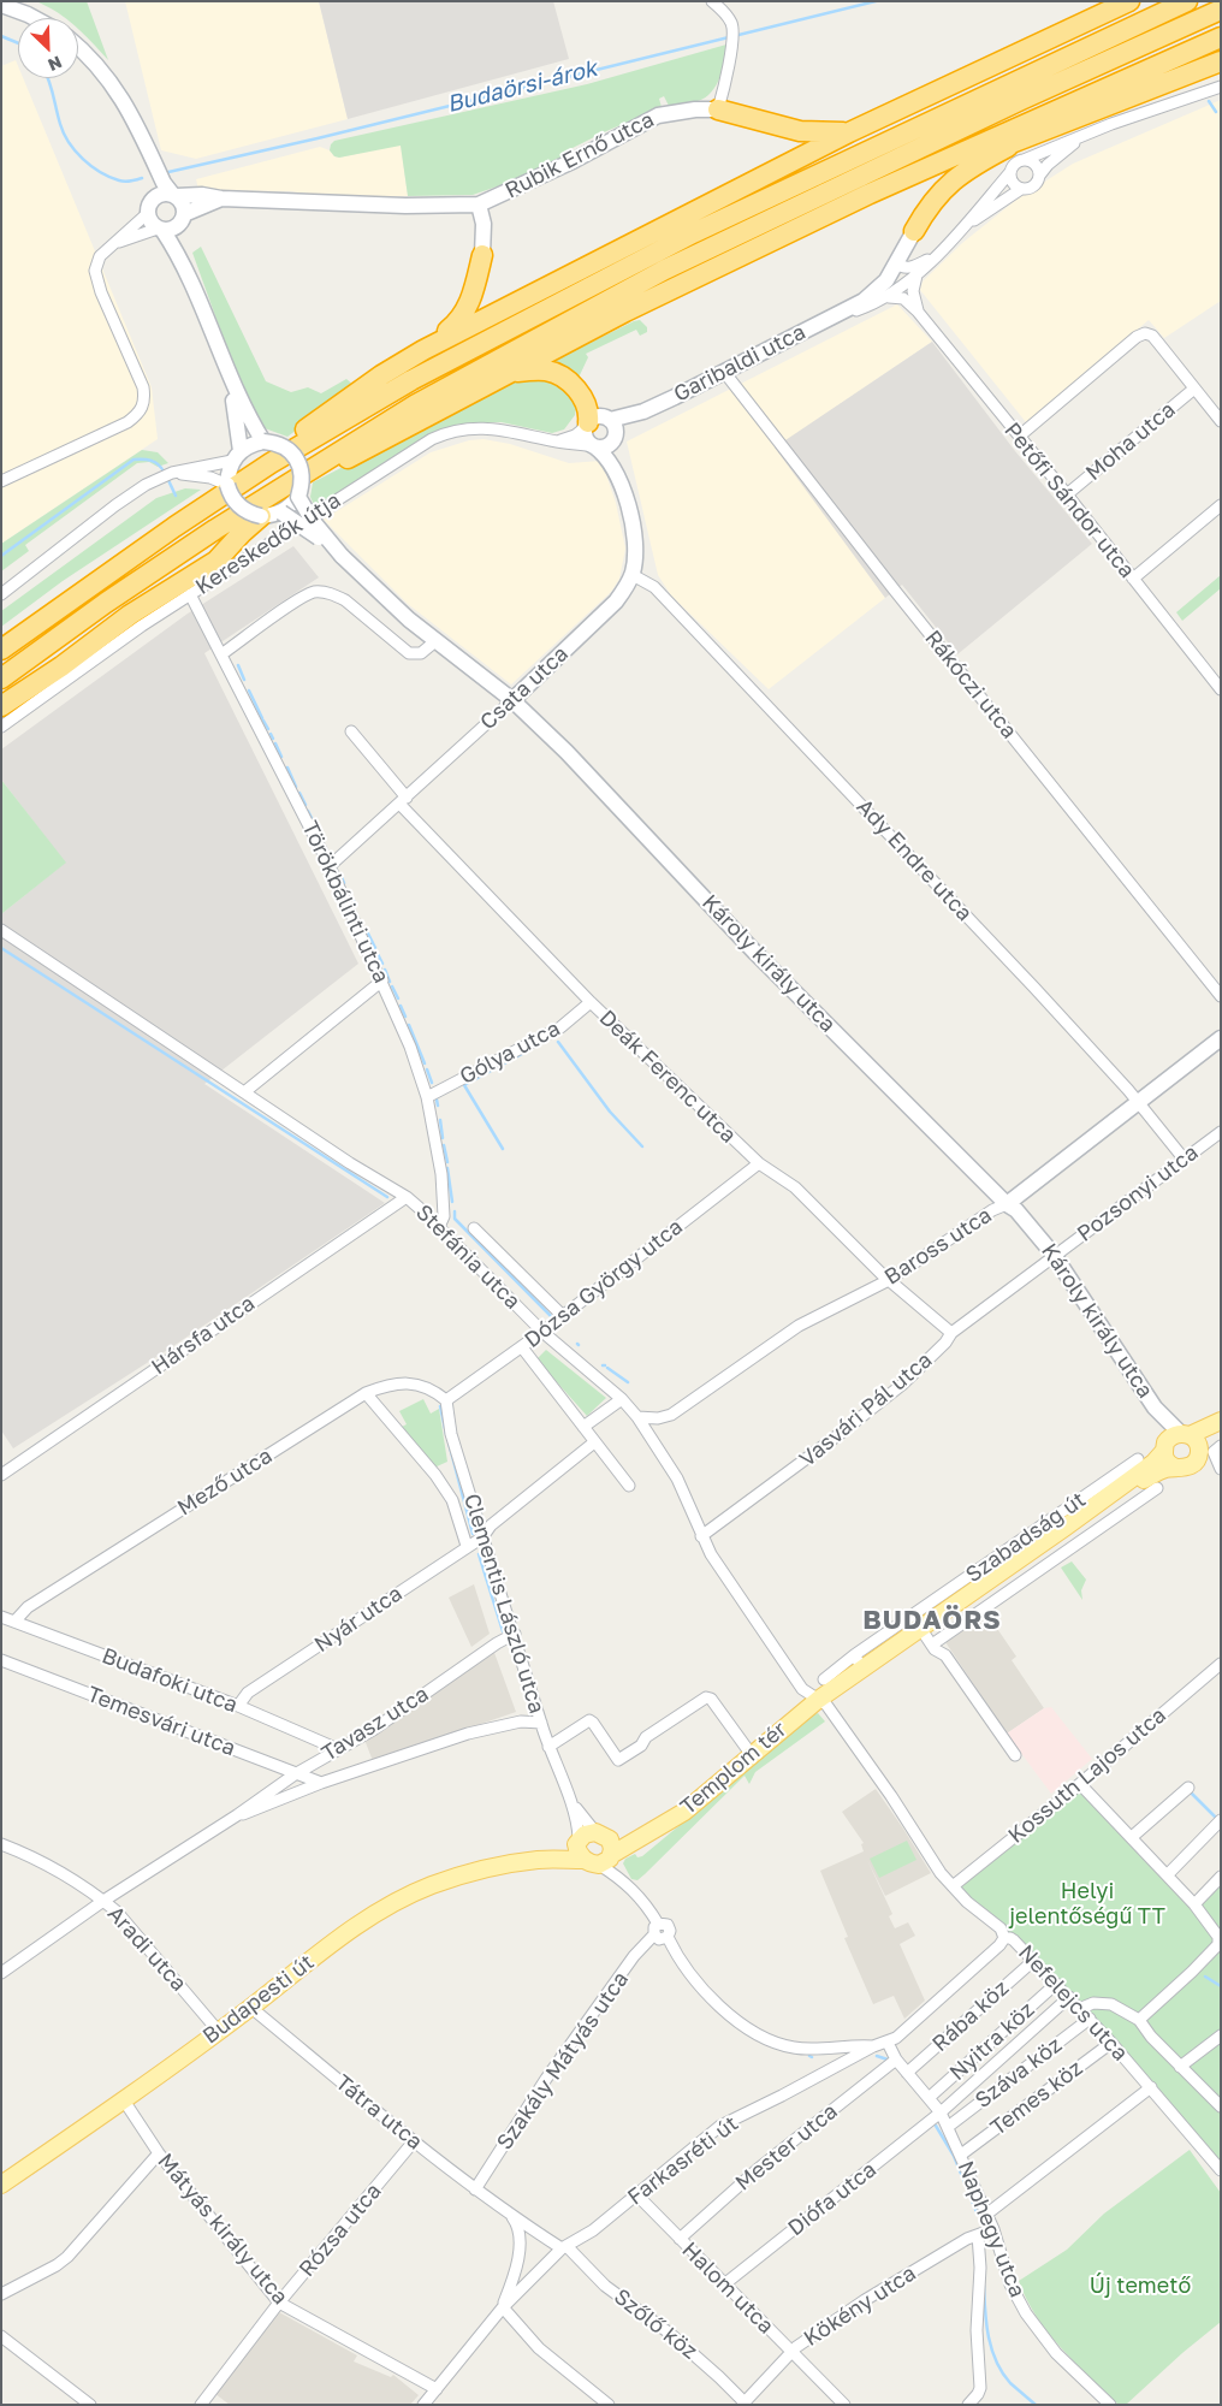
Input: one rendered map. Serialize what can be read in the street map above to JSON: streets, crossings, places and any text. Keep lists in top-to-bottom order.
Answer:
{
  "streets": {
    "main road": ["Szabadság út", "Templom tér", "Budapesti út"],
    "street": [
      "Rubik Ernő utca",
      "Garibaldi utca",
      "Moha utca",
      "Petőfi Sándor utca",
      "Kereskedők útja",
      "Rákóczi utca",
      "Csata utca",
      "Ady Endre utca",
      "Törökbálinti utca",
      "Károly király utca",
      "Gólya utca",
      "Deák Ferenc utca",
      "Pozsonyi utca",
      "Baross utca",
      "Stefánia utca",
      "Dózsa György utca",
      "Hársfa utca",
      "Vasvári Pál utca",
      "Mező utca",
      "Clementis László utca",
      "Nyár utca",
      "Budafoki utca",
      "Temesvári utca",
      "Tavasz utca",
      "Kossuth Lajos utca",
      "Aradi utca",
      "Nefelejcs utca",
      "Rába köz",
      "Nyitra köz",
      "Szakály Mátyás utca",
      "Száva köz",
      "Temes köz",
      "Tátra utca",
      "Mester utca",
      "Farkasréti út",
      "Diófa utca",
      "Mátyás király utca",
      "Naphegy utca",
      "Rózsa utca",
      "Halom utca",
      "Kökény utca",
      "Szőlő köz"
    ]
  },
  "crossings": [
    ["Garibaldi utca", "Petőfi Sándor utca"],
    ["Garibaldi utca", "Kereskedők útja"],
    ["Garibaldi utca", "Rákóczi utca"],
    ["Garibaldi utca", "Csata utca"],
    ["Moha utca", "Petőfi Sándor utca"],
    ["Kereskedők útja", "Csata utca"],
    ["Kereskedők útja", "Törökbálinti utca"],
    ["Csata utca", "Ady Endre utca"],
    ["Csata utca", "Törökbálinti utca"],
    ["Csata utca", "Károly király utca"],
    ["Csata utca", "Deák Ferenc utca"],
    ["Ady Endre utca", "Pozsonyi utca"],
    ["Ady Endre utca", "Baross utca"],
    ["Törökbálinti utca", "Gólya utca"],
    ["Törökbálinti utca", "Stefánia utca"],
    ["Károly király utca", "Pozsonyi utca"],
    ["Károly király utca", "Baross utca"],
    ["Károly király utca", "Vasvári Pál utca"],
    ["Károly király utca", "Szabadság út"],
    ["Gólya utca", "Deák Ferenc utca"],
    ["Deák Ferenc utca", "Baross utca"],
    ["Deák Ferenc utca", "Dózsa György utca"],
    ["Deák Ferenc utca", "Vasvári Pál utca"],
    ["Pozsonyi utca", "Vasvári Pál utca"],
    ["Baross utca", "Stefánia utca"],
    ["Stefánia utca", "Dózsa György utca"],
    ["Stefánia utca", "Hársfa utca"],
    ["Stefánia utca", "Vasvári Pál utca"],
    ["Stefánia utca", "Szabadság út"],
    ["Stefánia utca", "Templom tér"],
    ["Stefánia utca", "Nefelejcs utca"],
    ["Dózsa György utca", "Mező utca"],
    ["Dózsa György utca", "Clementis László utca"],
    ["Mező utca", "Clementis László utca"],
    ["Mező utca", "Budafoki utca"],
    ["Szabadság út", "Templom tér"],
    ["Szabadság út", "Nefelejcs utca"],
    ["Clementis László utca", "Nyár utca"],
    ["Clementis László utca", "Tavasz utca"],
    ["Clementis László utca", "Templom tér"],
    ["Clementis László utca", "Budapesti út"],
    ["Nyár utca", "Budafoki utca"],
    ["Budafoki utca", "Tavasz utca"],
    ["Temesvári utca", "Tavasz utca"],
    ["Tavasz utca", "Aradi utca"],
    ["Templom tér", "Budapesti út"],
    ["Templom tér", "Nefelejcs utca"],
    ["Kossuth Lajos utca", "Nefelejcs utca"],
    ["Aradi utca", "Budapesti út"],
    ["Budapesti út", "Tátra utca"],
    ["Budapesti út", "Mátyás király utca"],
    ["Nefelejcs utca", "Rába köz"],
    ["Nefelejcs utca", "Nyitra köz"],
    ["Nefelejcs utca", "Száva köz"],
    ["Nefelejcs utca", "Temes köz"],
    ["Nefelejcs utca", "Farkasréti út"],
    ["Nefelejcs utca", "Diófa utca"],
    ["Rába köz", "Naphegy utca"],
    ["Nyitra köz", "Naphegy utca"],
    ["Szakály Mátyás utca", "Tátra utca"],
    ["Száva köz", "Naphegy utca"],
    ["Temes köz", "Naphegy utca"],
    ["Tátra utca", "Farkasréti út"],
    ["Tátra utca", "Rózsa utca"],
    ["Tátra utca", "Szőlő köz"],
    ["Mester utca", "Naphegy utca"],
    ["Mester utca", "Halom utca"],
    ["Farkasréti út", "Naphegy utca"],
    ["Farkasréti út", "Halom utca"],
    ["Farkasréti út", "Szőlő köz"],
    ["Diófa utca", "Naphegy utca"],
    ["Diófa utca", "Halom utca"],
    ["Mátyás király utca", "Rózsa utca"],
    ["Naphegy utca", "Kökény utca"],
    ["Halom utca", "Kökény utca"],
    ["Kökény utca", "Szőlő köz"]
  ],
  "districts": ["BUDAÖRS"],
  "water": ["Budaörsi-árok"],
  "parks": ["Helyi jelentőségű TT", "Új temető"],
  "north": "bottom right"
}
